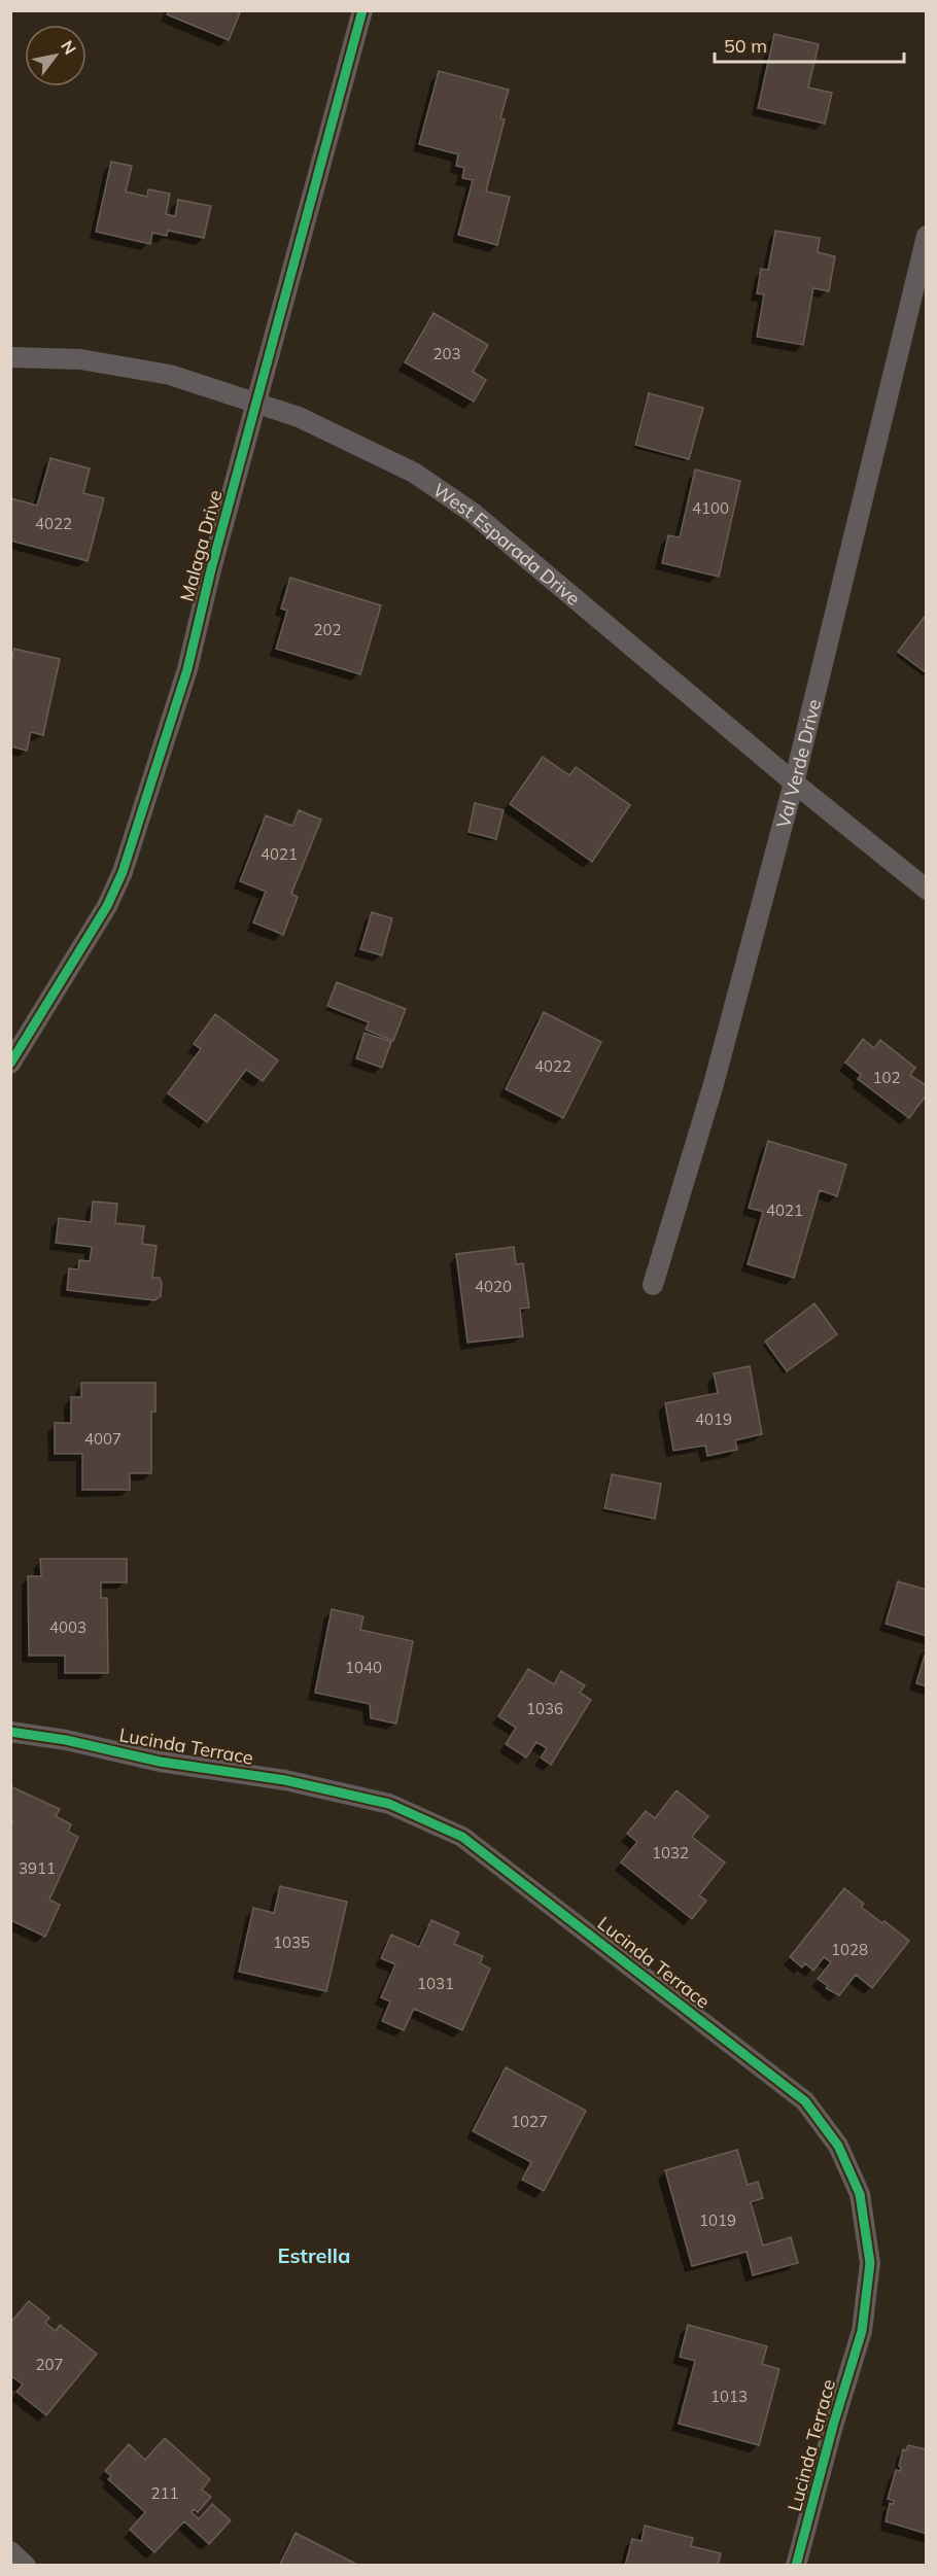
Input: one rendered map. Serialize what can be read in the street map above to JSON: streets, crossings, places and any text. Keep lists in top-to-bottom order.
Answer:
{
  "streets": {
    "street": [
      "West Esparada Drive",
      "Malaga Drive",
      "Val Verde Drive",
      "Lucinda Terrace"
    ]
  },
  "crossings": [
    ["West Esparada Drive", "Malaga Drive"],
    ["West Esparada Drive", "Val Verde Drive"]
  ],
  "districts": ["Estrella"],
  "house_numbers": [
    "203",
    "4100",
    "4022",
    "202",
    "4021",
    "4022",
    "102",
    "4021",
    "4020",
    "4019",
    "4007",
    "4003",
    "1040",
    "1036",
    "1032",
    "3911",
    "1035",
    "1028",
    "1031",
    "1027",
    "1019",
    "207",
    "1013",
    "211"
  ],
  "scale_bar": "50 m",
  "north": "top right"
}
